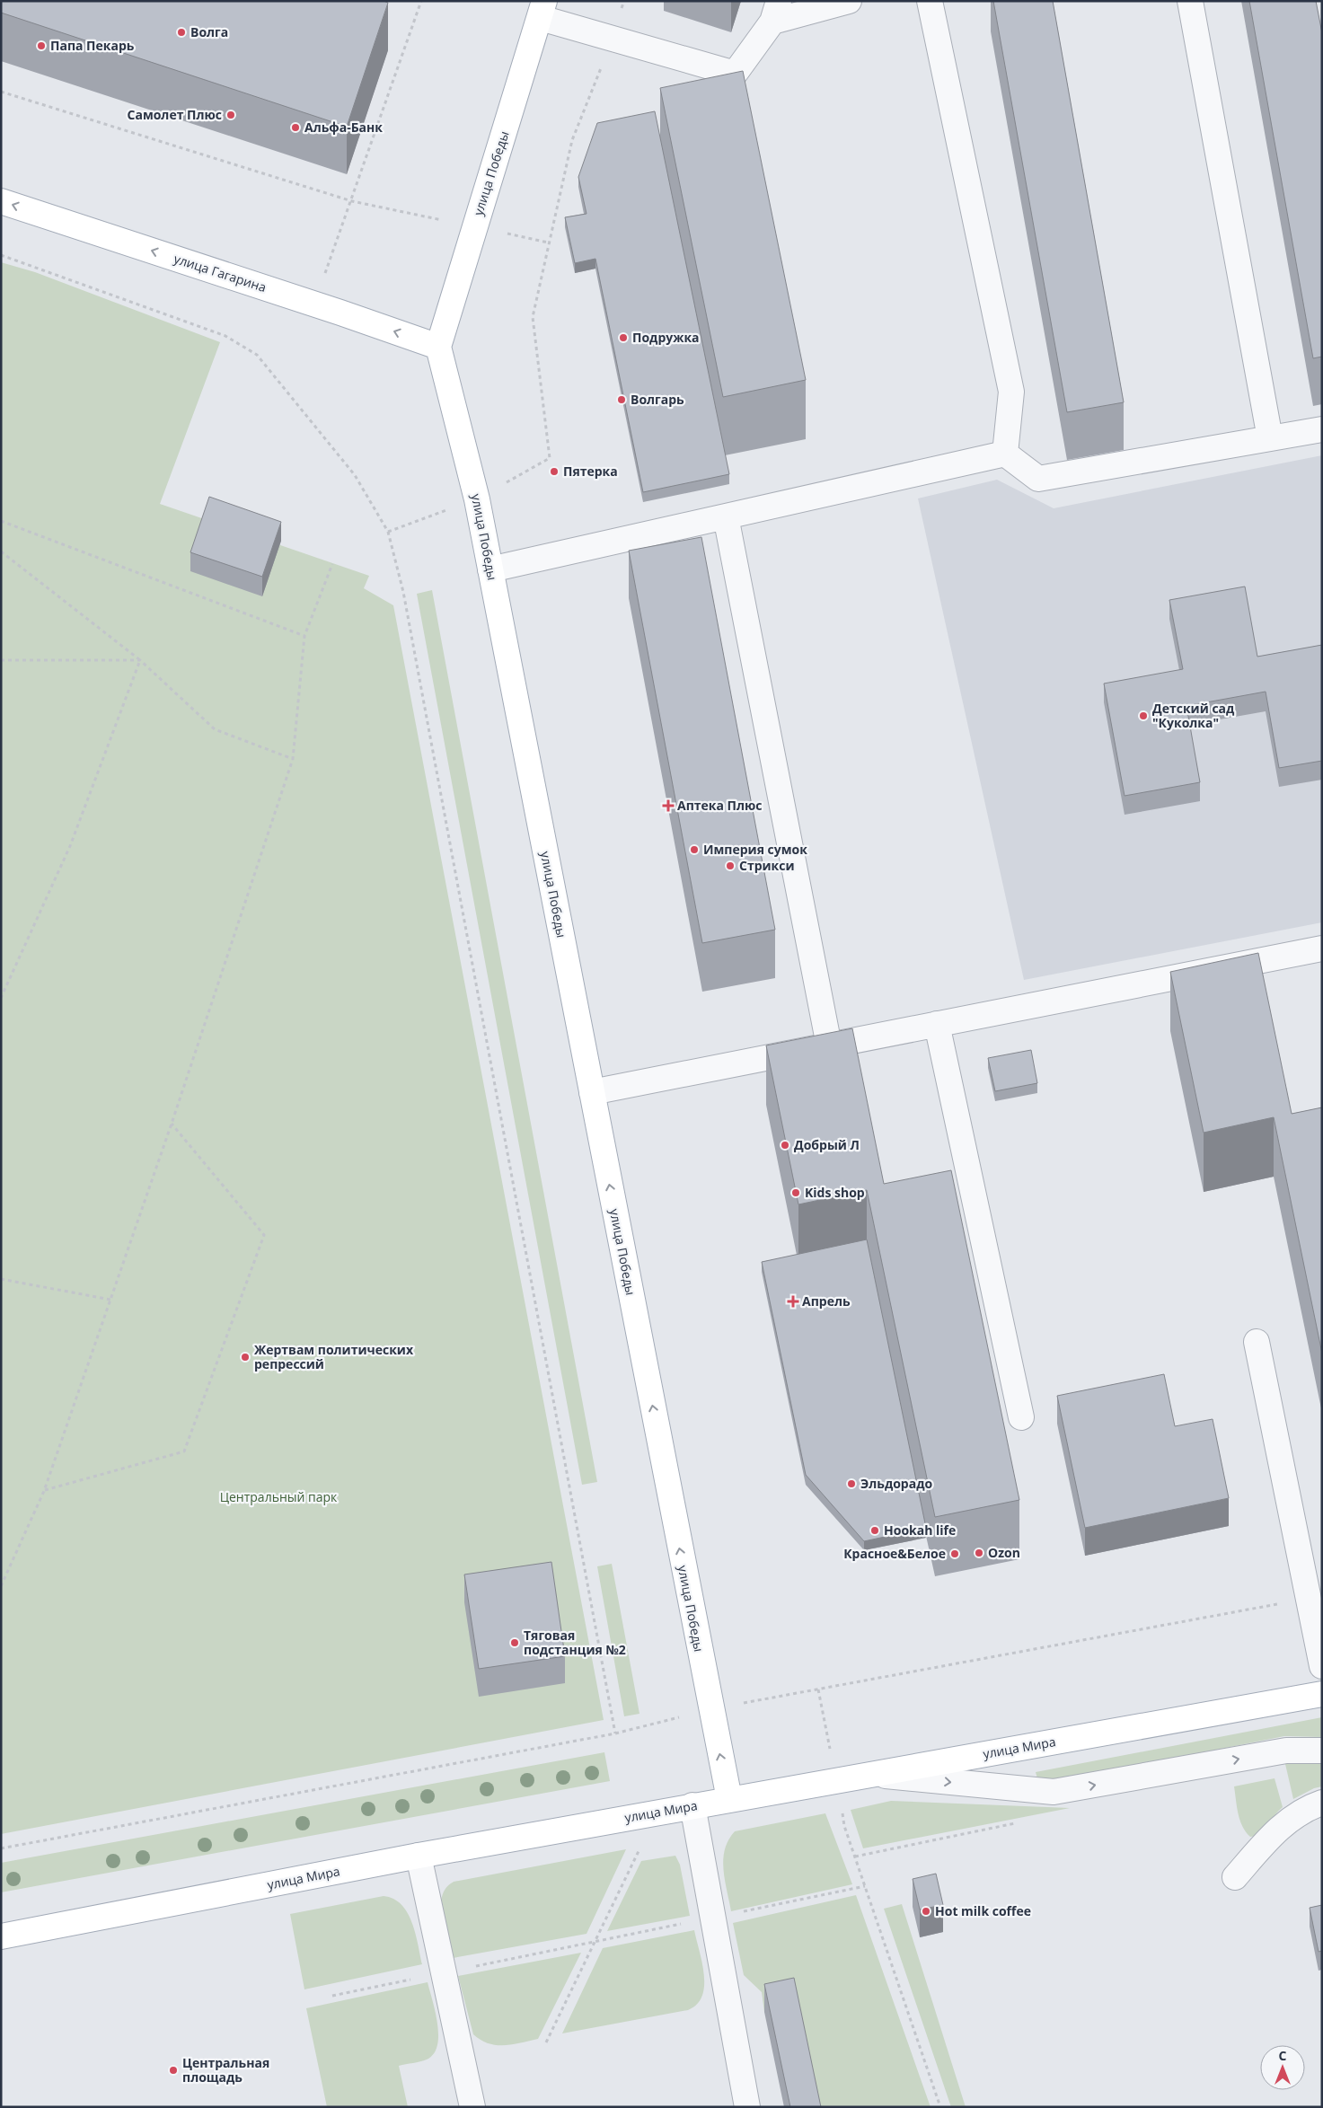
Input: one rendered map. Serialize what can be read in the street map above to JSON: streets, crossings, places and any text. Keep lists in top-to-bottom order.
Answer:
{
  "streets": {
    "main road": ["улица Победы", "улица Гагарина", "улица Мира"]
  },
  "crossings": [
    ["улица Победы", "улица Гагарина"],
    ["улица Победы", "улица Мира"]
  ],
  "one_way": ["улица Победы", "улица Гагарина"],
  "parks": ["Центральный парк"],
  "places": {
    "other": [
      "Волга",
      "Папа Пекарь",
      "Самолет Плюс",
      "Альфа-Банк",
      "Подружка",
      "Волгарь",
      "Пятерка",
      "Детский сад \"Куколка\"",
      "Империя сумок",
      "Стрикси",
      "Добрый Л",
      "Kids shop",
      "Жертвам политических репрессий",
      "Эльдорадо",
      "Hookah life",
      "Ozon",
      "Красное&Белое",
      "Тяговая подстанция №2",
      "Hot milk coffee",
      "Центральная площадь"
    ],
    "health": ["Аптека Плюс", "Апрель"]
  },
  "north": "top"
}
